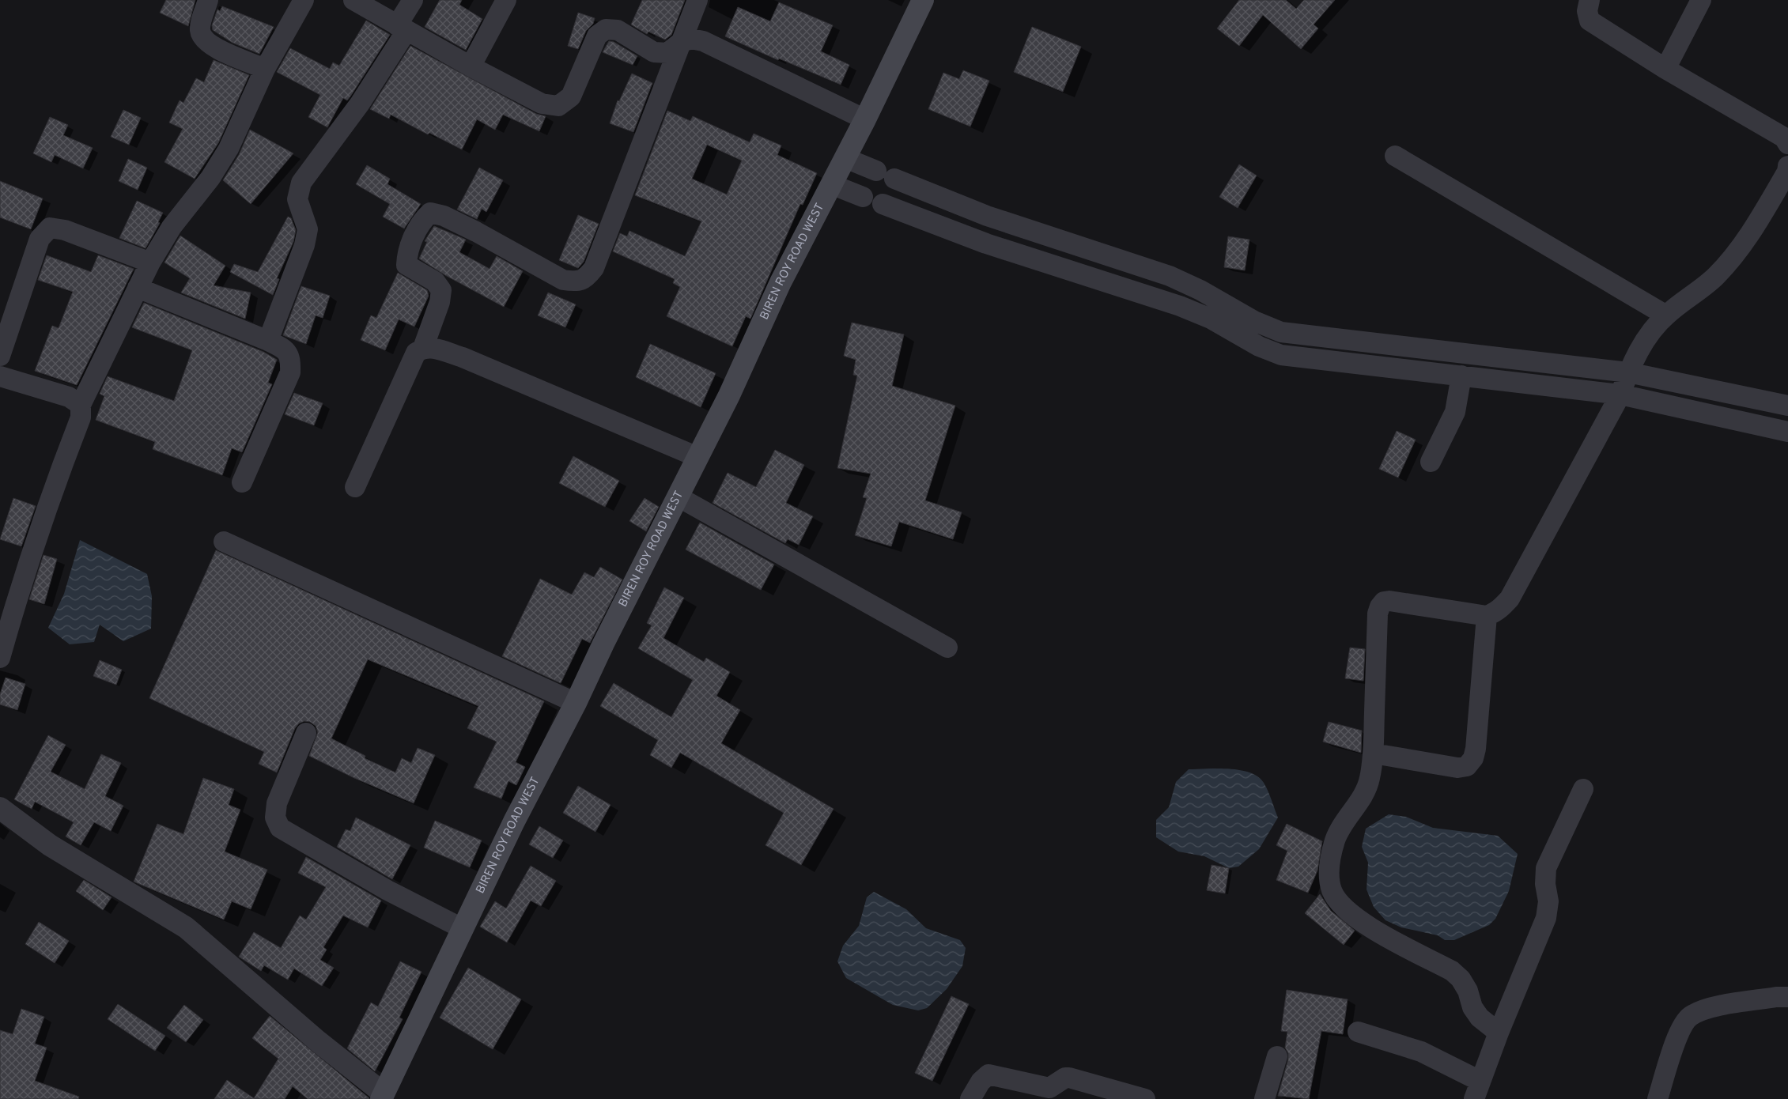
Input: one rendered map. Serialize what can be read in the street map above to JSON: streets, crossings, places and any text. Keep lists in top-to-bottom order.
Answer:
{
  "streets": {
    "main road": ["BIREN ROY ROAD WEST"]
  }
}
